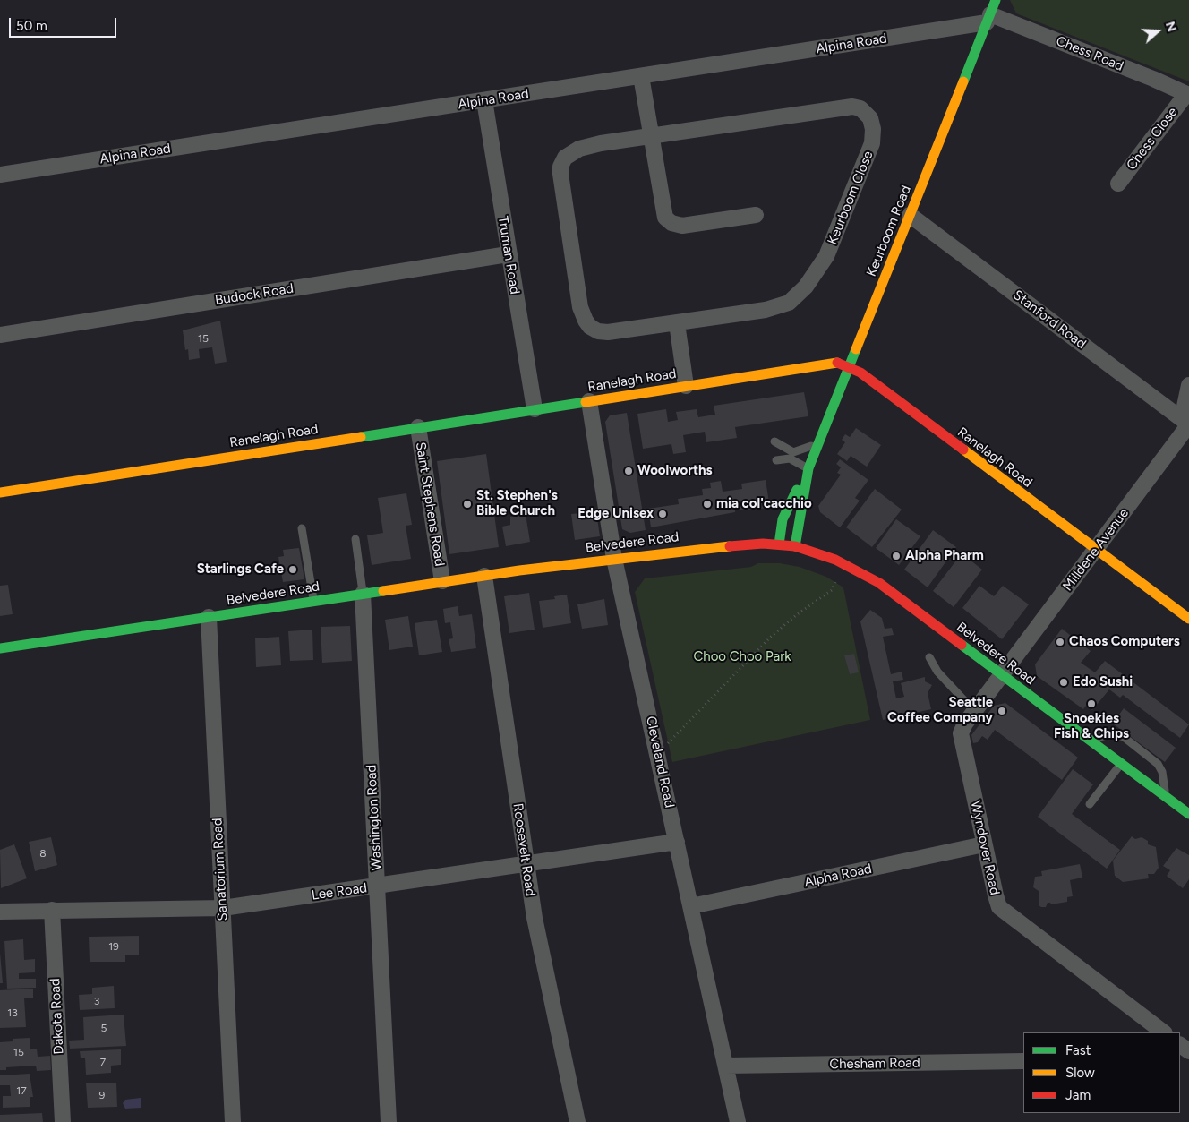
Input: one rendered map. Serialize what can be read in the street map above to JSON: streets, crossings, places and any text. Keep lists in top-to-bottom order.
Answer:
{
  "streets": {
    "main road": ["Keurboom Road", "Ranelagh Road", "Belvedere Road"],
    "street": [
      "Alpina Road",
      "Chess Road",
      "Chess Close",
      "Keurboom Close",
      "Truman Road",
      "Budock Road",
      "Stanford Road",
      "Saint Stephens Road",
      "Milldene Avenue",
      "Cleveland Road",
      "Washington Road",
      "Wyndover Road",
      "Roosevelt Road",
      "Sanatorium Road",
      "Alpha Road",
      "Lee Road",
      "Dakota Road",
      "Chesham Road"
    ]
  },
  "crossings": [
    ["Alpina Road", "Chess Road"],
    ["Alpina Road", "Keurboom Road"],
    ["Alpina Road", "Truman Road"],
    ["Chess Road", "Chess Close"],
    ["Chess Road", "Keurboom Road"],
    ["Keurboom Road", "Stanford Road"],
    ["Keurboom Road", "Ranelagh Road"],
    ["Keurboom Road", "Belvedere Road"],
    ["Truman Road", "Budock Road"],
    ["Truman Road", "Ranelagh Road"],
    ["Stanford Road", "Milldene Avenue"],
    ["Ranelagh Road", "Saint Stephens Road"],
    ["Ranelagh Road", "Milldene Avenue"],
    ["Ranelagh Road", "Cleveland Road"],
    ["Saint Stephens Road", "Belvedere Road"],
    ["Belvedere Road", "Milldene Avenue"],
    ["Belvedere Road", "Cleveland Road"],
    ["Belvedere Road", "Washington Road"],
    ["Belvedere Road", "Wyndover Road"],
    ["Belvedere Road", "Roosevelt Road"],
    ["Belvedere Road", "Sanatorium Road"],
    ["Milldene Avenue", "Wyndover Road"],
    ["Cleveland Road", "Alpha Road"],
    ["Cleveland Road", "Lee Road"],
    ["Cleveland Road", "Chesham Road"],
    ["Washington Road", "Lee Road"],
    ["Wyndover Road", "Alpha Road"],
    ["Roosevelt Road", "Lee Road"],
    ["Sanatorium Road", "Lee Road"],
    ["Lee Road", "Dakota Road"]
  ],
  "parks": ["Choo Choo Park"],
  "places": [
    "Woolworths",
    "St. Stephen's Bible Church",
    "mia col'cacchio",
    "Edge Unisex",
    "Alpha Pharm",
    "Starlings Cafe",
    "Chaos Computers",
    "Edo Sushi",
    "Snoekies Fish & Chips",
    "Seattle Coffee Company"
  ],
  "house_numbers": [
    "15",
    "8",
    "19",
    "3",
    "13",
    "5",
    "15",
    "7",
    "17",
    "9"
  ],
  "legend": ["Fast", "Slow", "Jam"],
  "scale_bar": "50 m",
  "north": "right"
}
